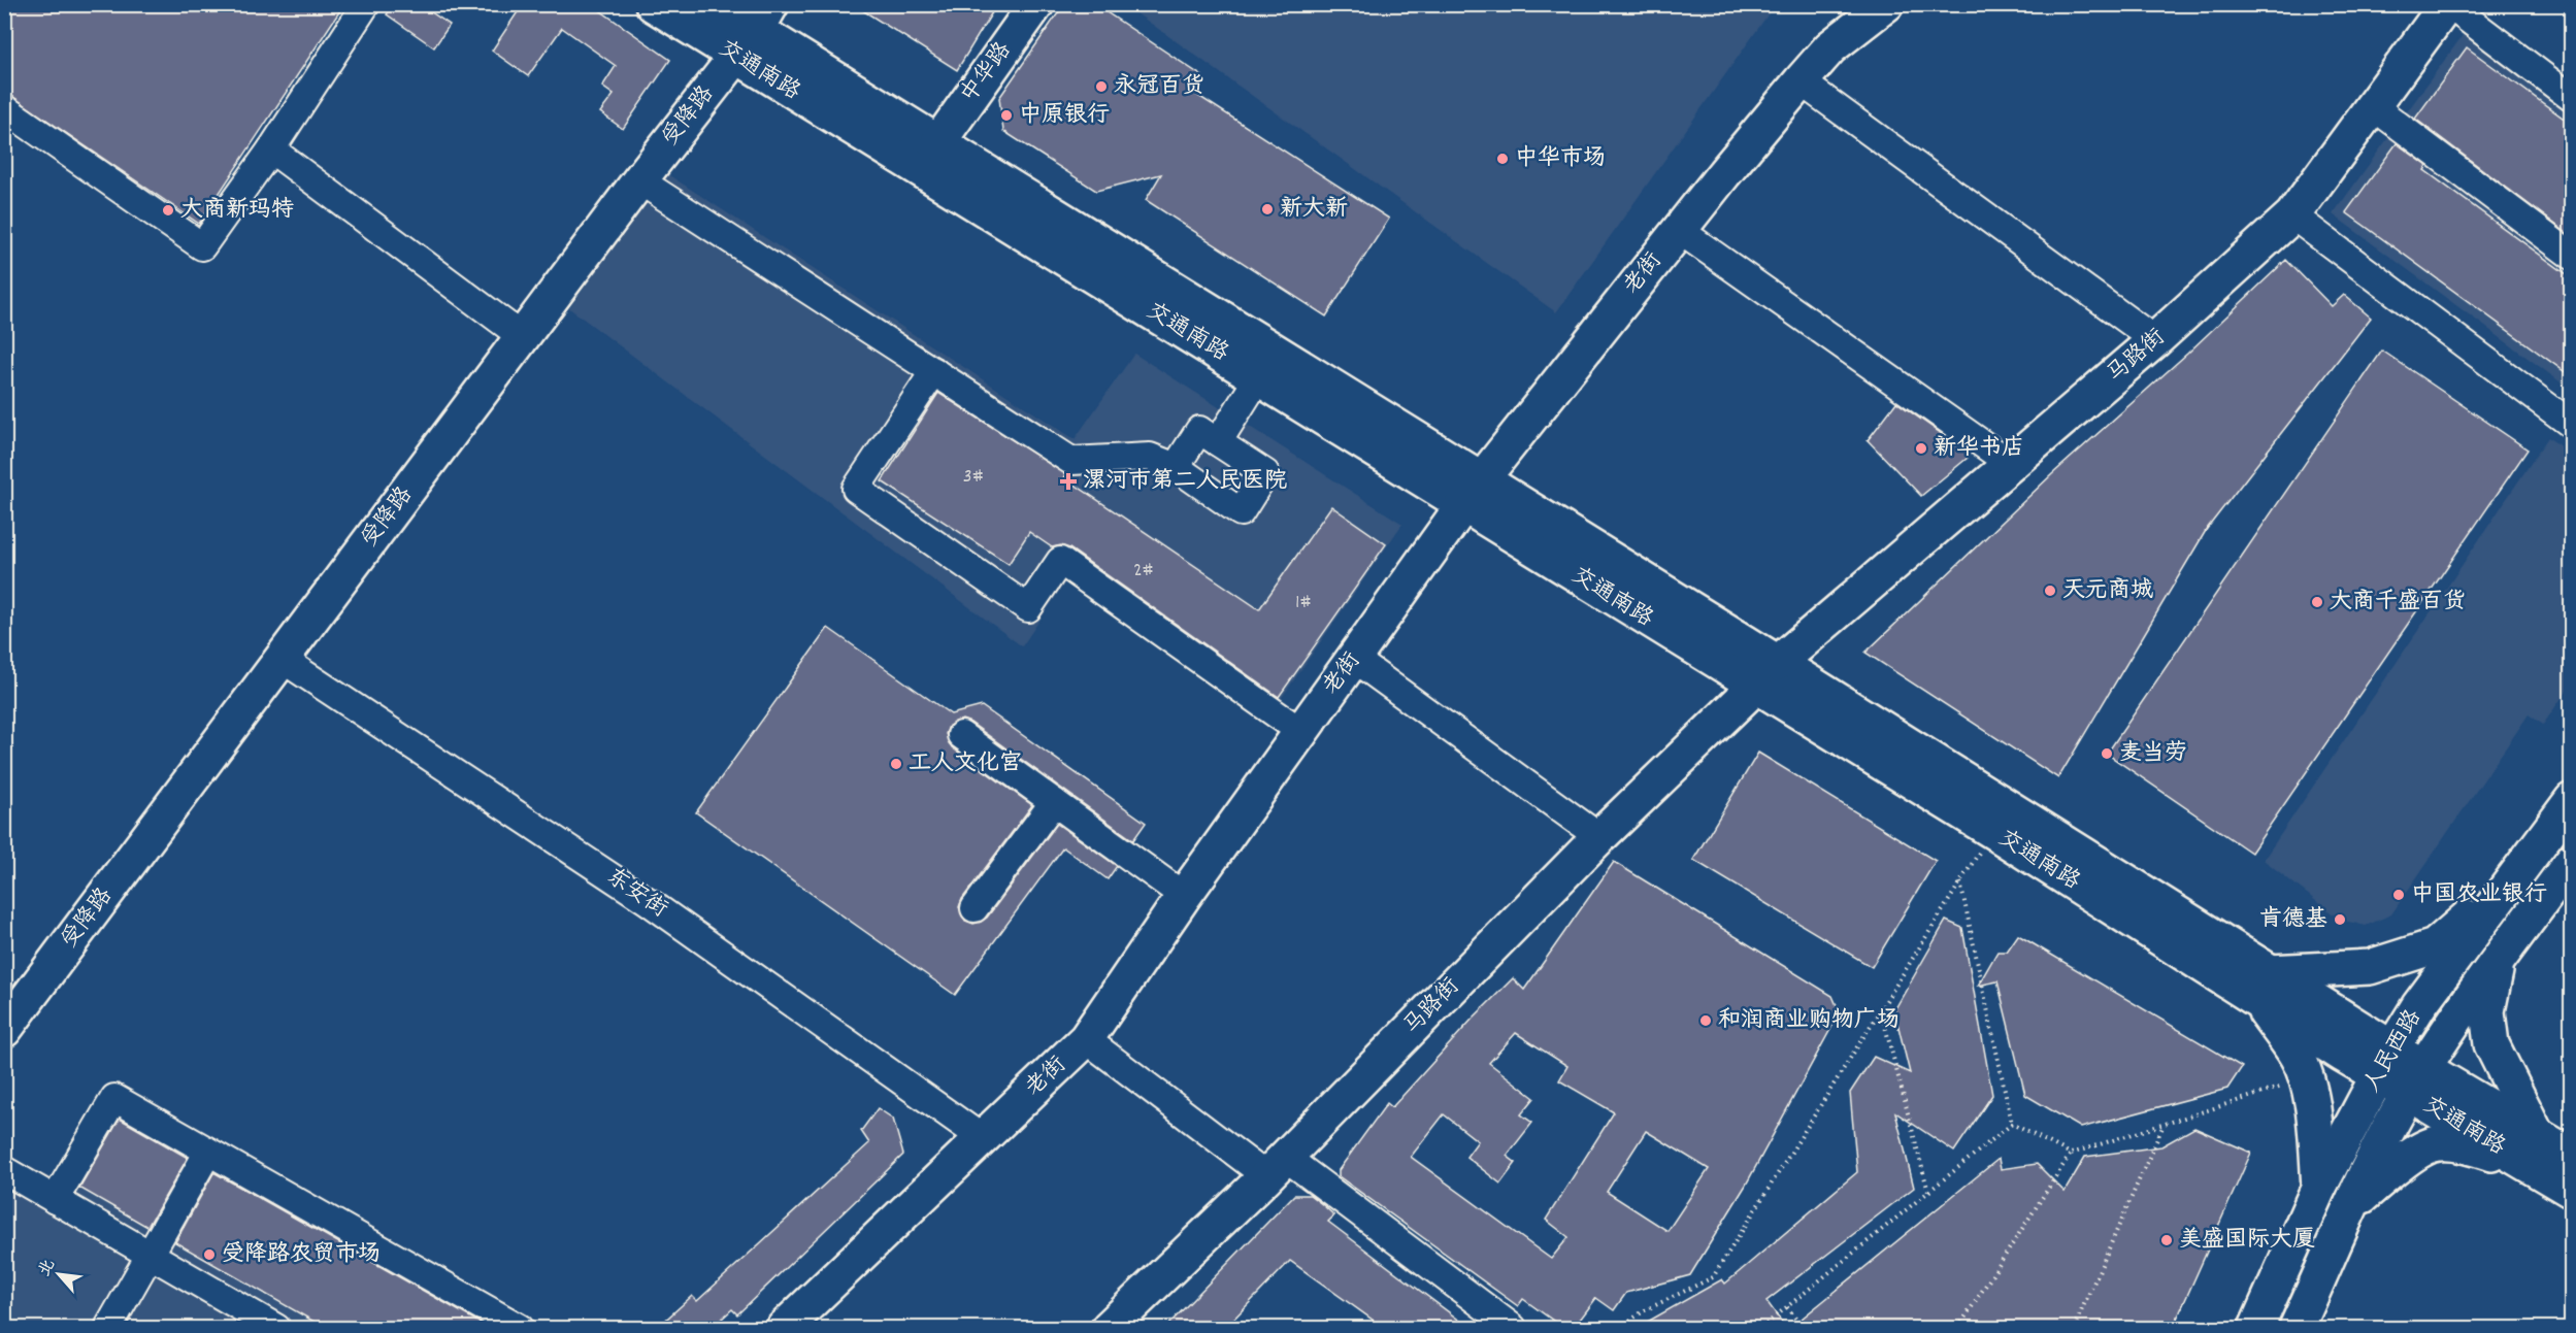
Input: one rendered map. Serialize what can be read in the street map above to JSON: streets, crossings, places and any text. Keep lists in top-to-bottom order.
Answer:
{
  "streets": {
    "main road": [
      "交通南路",
      "中华路",
      "受降路",
      "老街",
      "马路街",
      "人民西路"
    ],
    "street": ["东安街"]
  },
  "crossings": [
    ["交通南路", "中华路"],
    ["交通南路", "受降路"],
    ["交通南路", "老街"],
    ["交通南路", "马路街"],
    ["交通南路", "人民西路"],
    ["受降路", "东安街"],
    ["老街", "东安街"]
  ],
  "places": {
    "other": [
      "永冠百货",
      "中原银行",
      "中华市场",
      "新大新",
      "大商新玛特",
      "新华书店",
      "天元商城",
      "大商千盛百货",
      "麦当劳",
      "工人文化宫",
      "中国农业银行",
      "肯德基",
      "和润商业购物广场",
      "美盛国际大厦",
      "受降路农贸市场"
    ],
    "health": ["漯河市第二人民医院"]
  },
  "house_numbers": ["3#", "2#", "1#"],
  "north": "top left"
}
